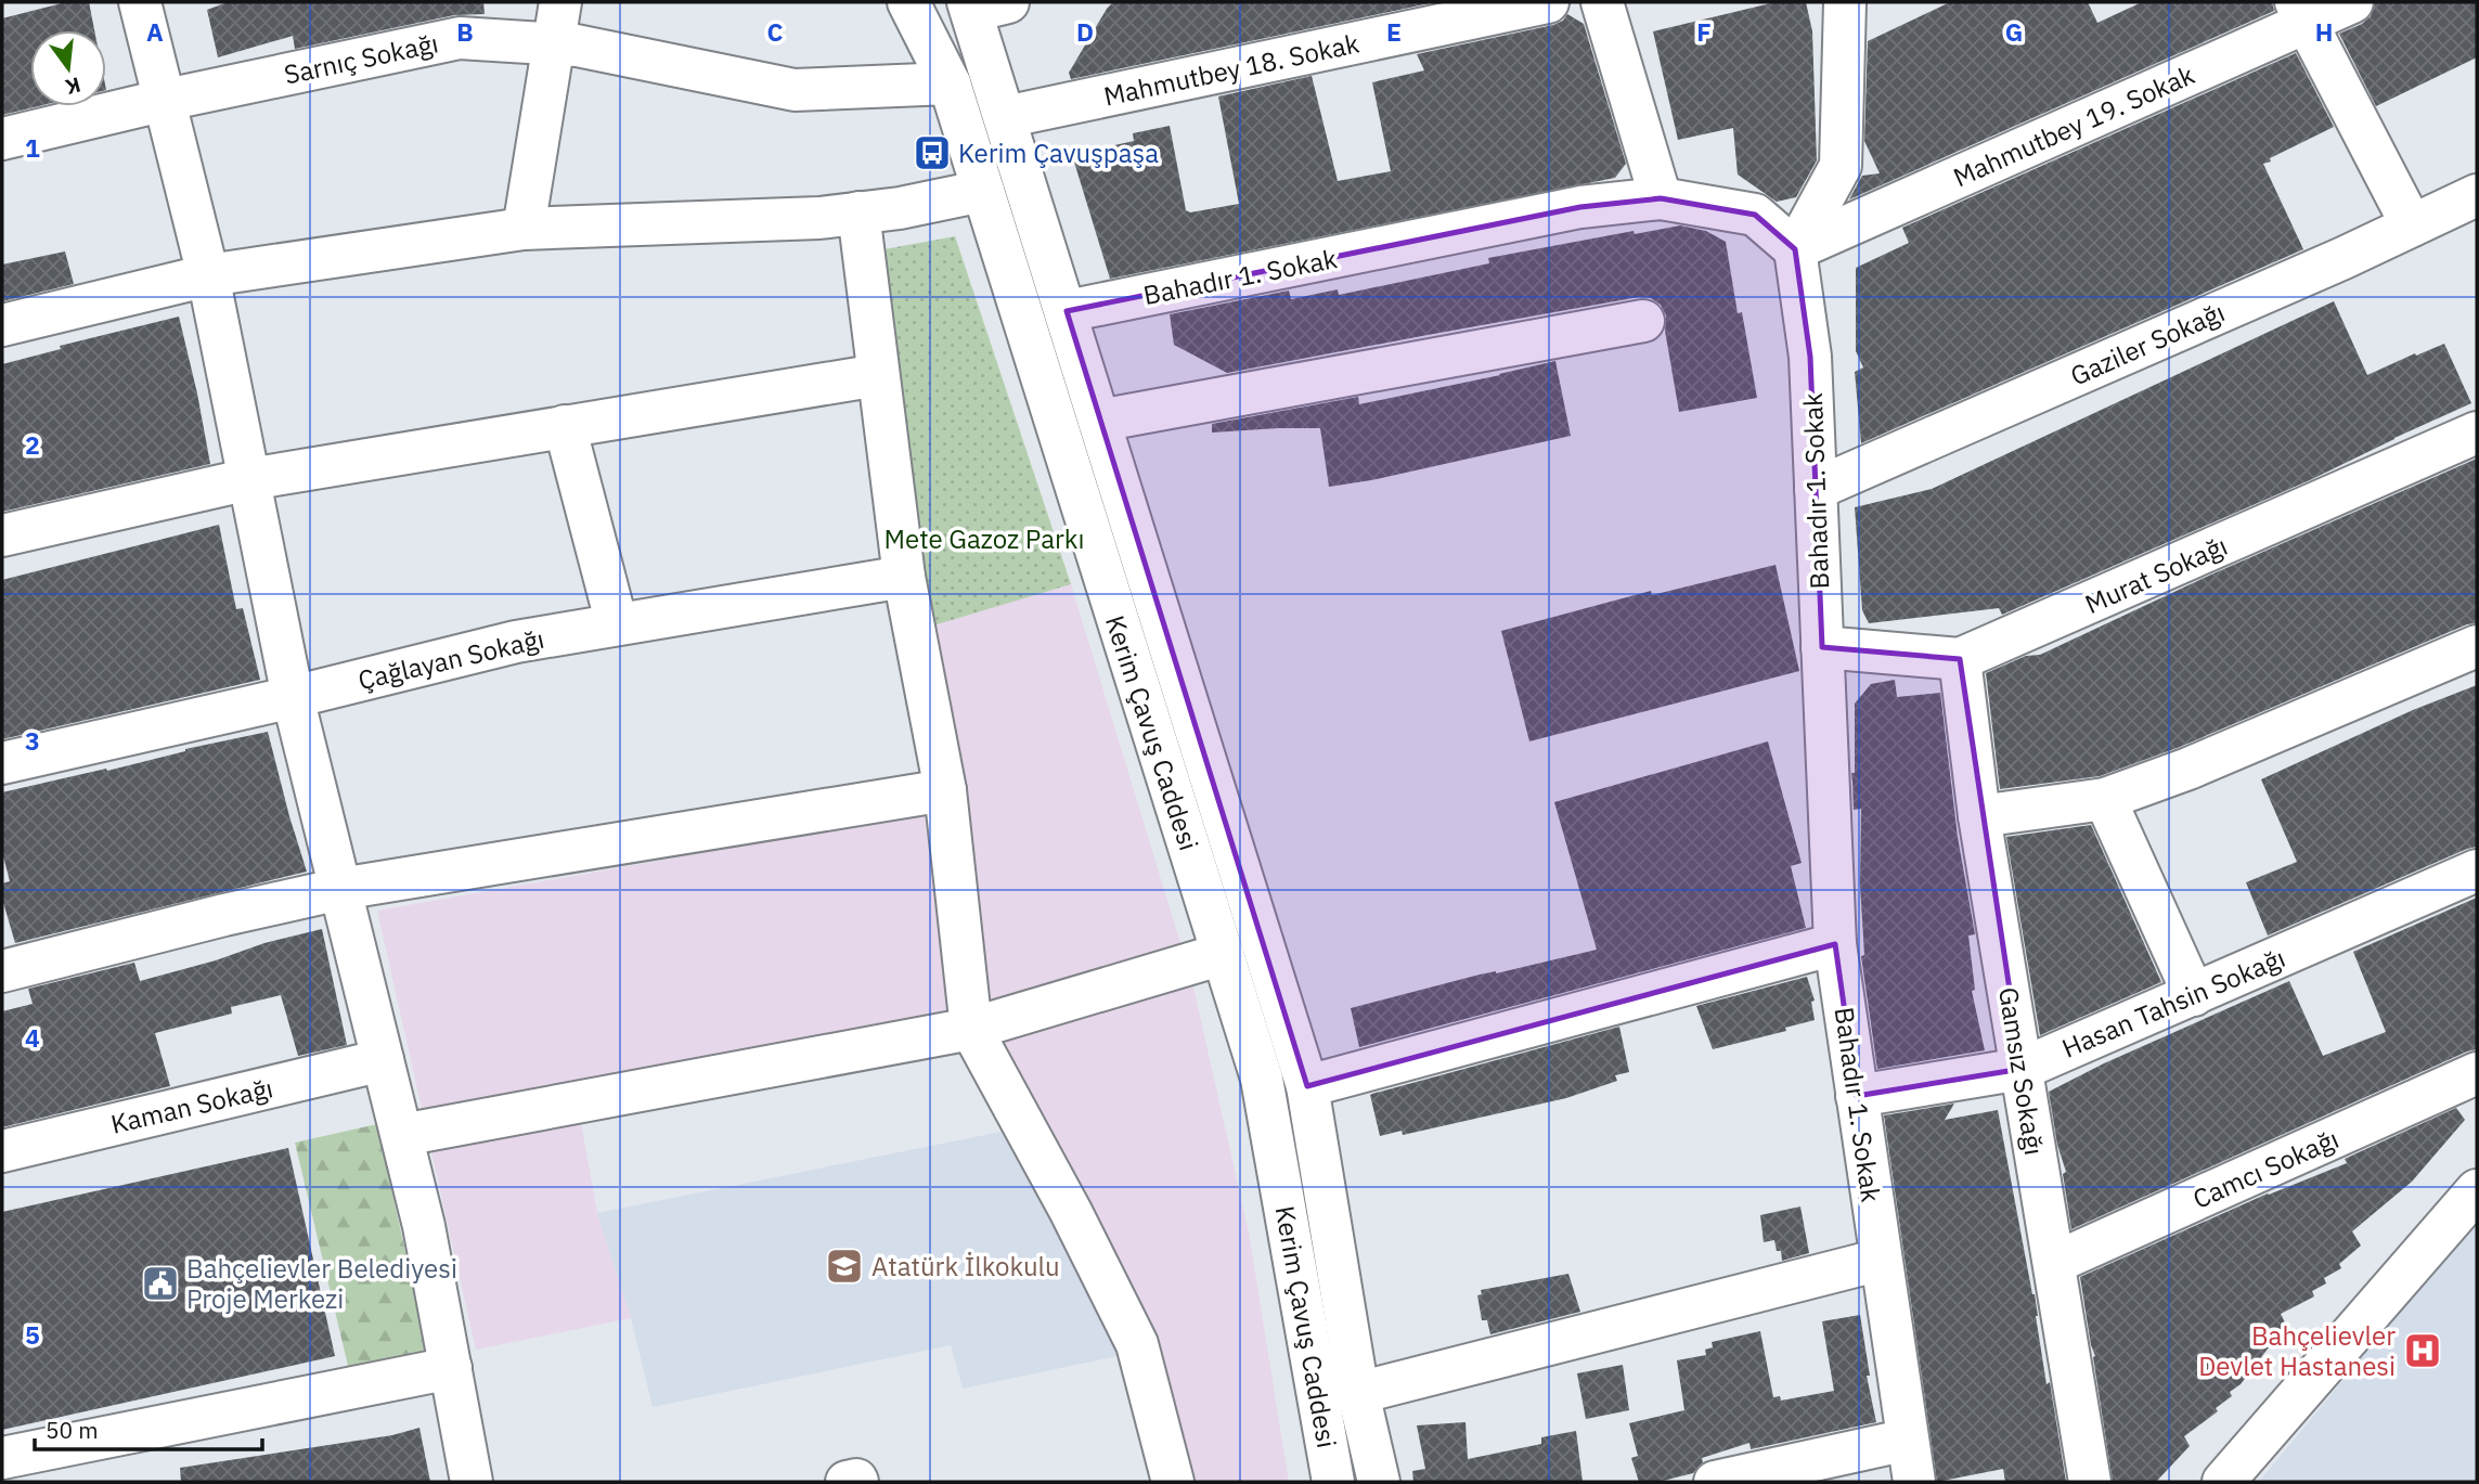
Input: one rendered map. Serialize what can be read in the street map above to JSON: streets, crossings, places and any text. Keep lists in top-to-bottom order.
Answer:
{
  "streets": {
    "street": [
      "Sarnıç Sokağı",
      "Mahmutbey 18. Sokak",
      "Mahmutbey 19. Sokak",
      "Bahadır 1. Sokak",
      "Gaziler Sokağı",
      "Murat Sokağı",
      "Çağlayan Sokağı",
      "Kerim Çavuş Caddesi",
      "Hasan Tahsin Sokağı",
      "Gamsız Sokağı",
      "Kaman Sokağı",
      "Camcı Sokağı"
    ]
  },
  "crossings": [
    ["Sarnıç Sokağı", "Kerim Çavuş Caddesi"],
    ["Mahmutbey 18. Sokak", "Kerim Çavuş Caddesi"],
    ["Mahmutbey 19. Sokak", "Bahadır 1. Sokak"],
    ["Bahadır 1. Sokak", "Gaziler Sokağı"],
    ["Bahadır 1. Sokak", "Murat Sokağı"],
    ["Bahadır 1. Sokak", "Kerim Çavuş Caddesi"],
    ["Bahadır 1. Sokak", "Hasan Tahsin Sokağı"],
    ["Murat Sokağı", "Gamsız Sokağı"],
    ["Hasan Tahsin Sokağı", "Gamsız Sokağı"],
    ["Gamsız Sokağı", "Camcı Sokağı"]
  ],
  "parks": ["Mete Gazoz Parkı"],
  "places": {
    "bus stop": ["Kerim Çavuşpaşa"],
    "school or university": ["Atatürk İlkokulu"],
    "public building": ["Bahçelievler Belediyesi Proje Merkezi"],
    "hospital": ["Bahçelievler Devlet Hastanesi"]
  },
  "scale_bar": "50 m",
  "north": "bottom",
  "grid": {
    "columns": [
      "A",
      "B",
      "C",
      "D",
      "E",
      "F",
      "G",
      "H"
    ],
    "rows": [
      "1",
      "2",
      "3",
      "4",
      "5"
    ]
  }
}
